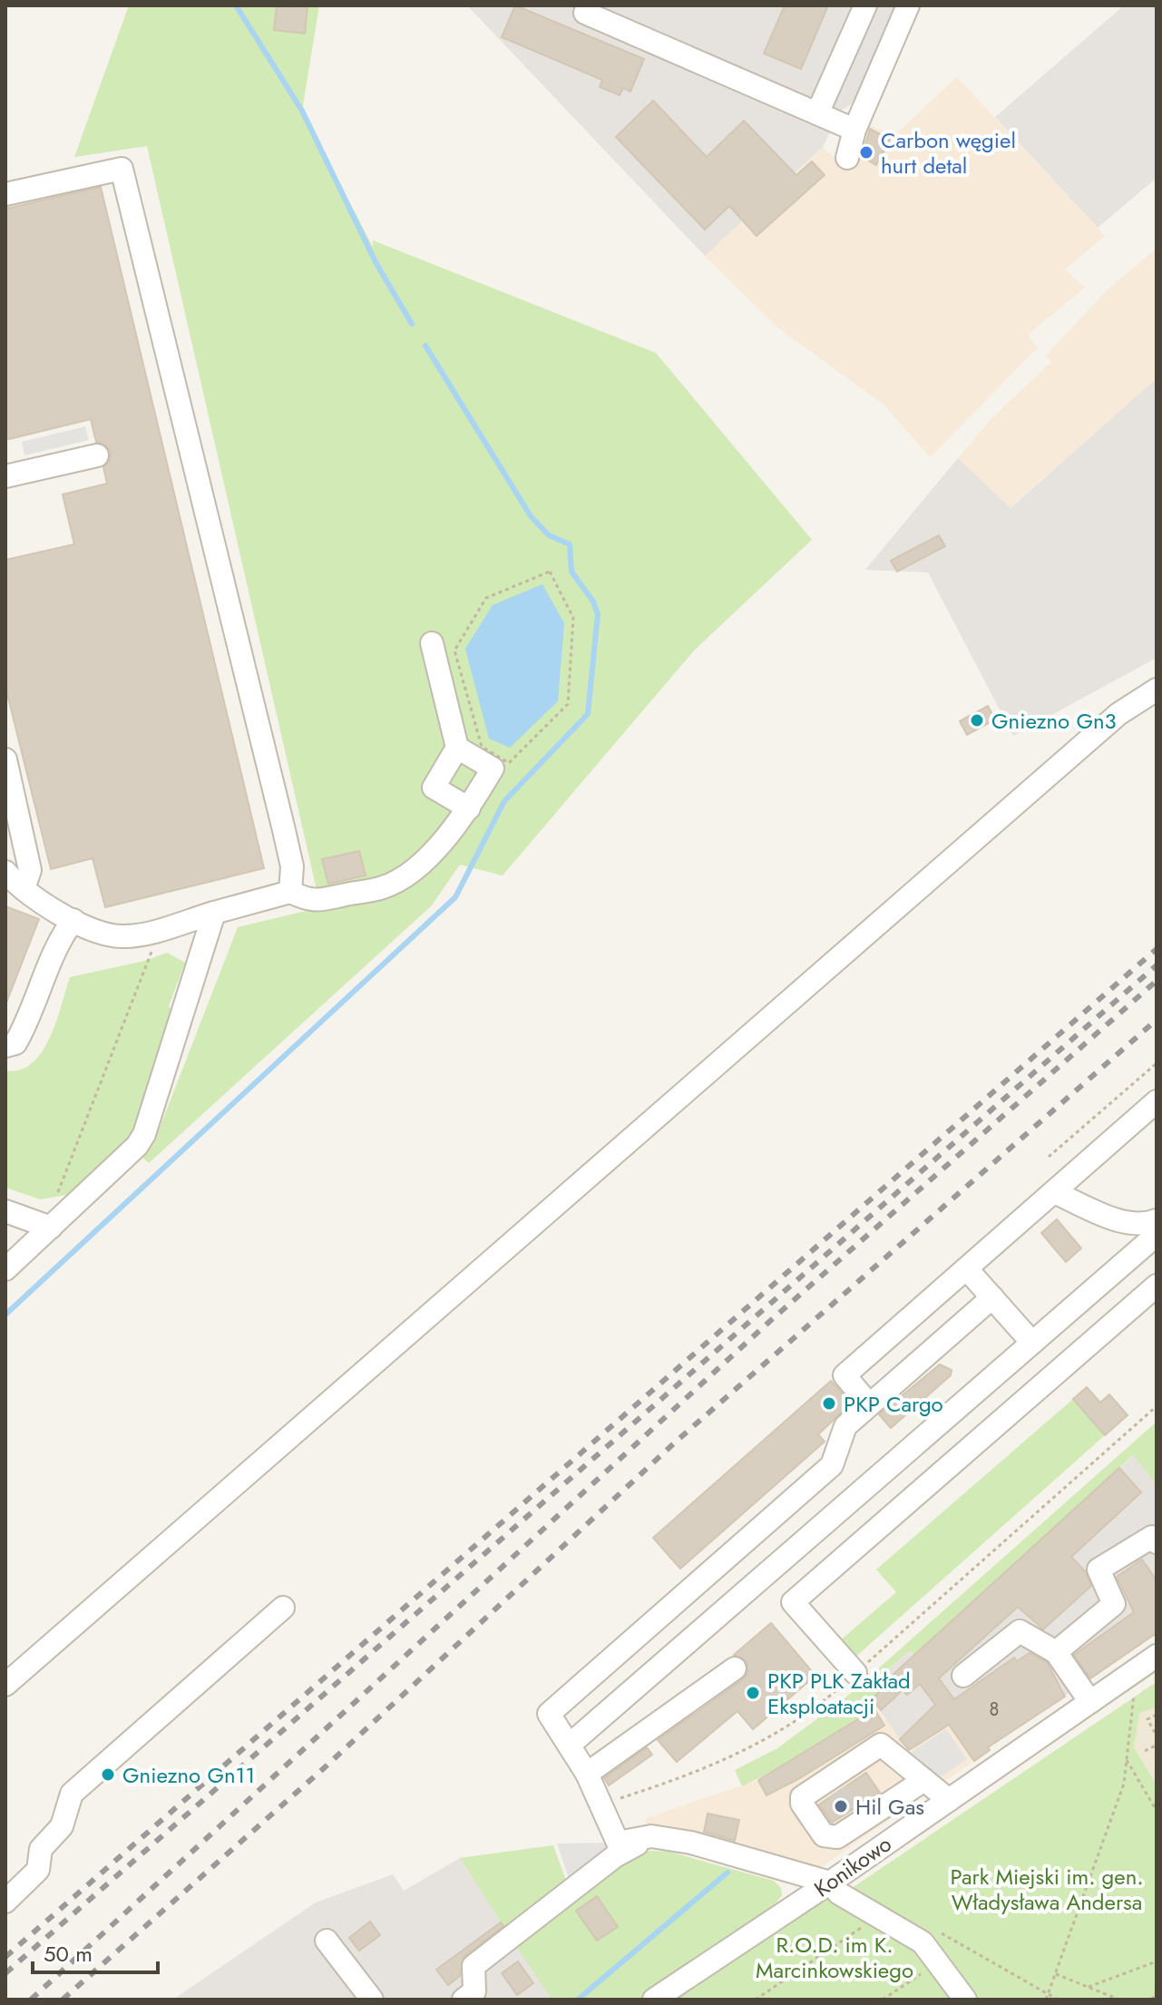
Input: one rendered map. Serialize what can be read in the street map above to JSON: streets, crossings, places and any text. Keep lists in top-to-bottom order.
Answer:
{
  "streets": {
    "street": ["Konikowo"]
  },
  "parks": ["Park Miejski im. gen. Władysława Andersa", "R.O.D. im K. Marcinkowskiego"],
  "places": [
    "Carbon węgiel hurt detal",
    "Gniezno Gn3",
    "PKP Cargo",
    "PKP PLK Zakład Eksploatacji",
    "Gniezno Gn11",
    "Hil Gas"
  ],
  "house_numbers": ["8"],
  "scale_bar": "50 m"
}
